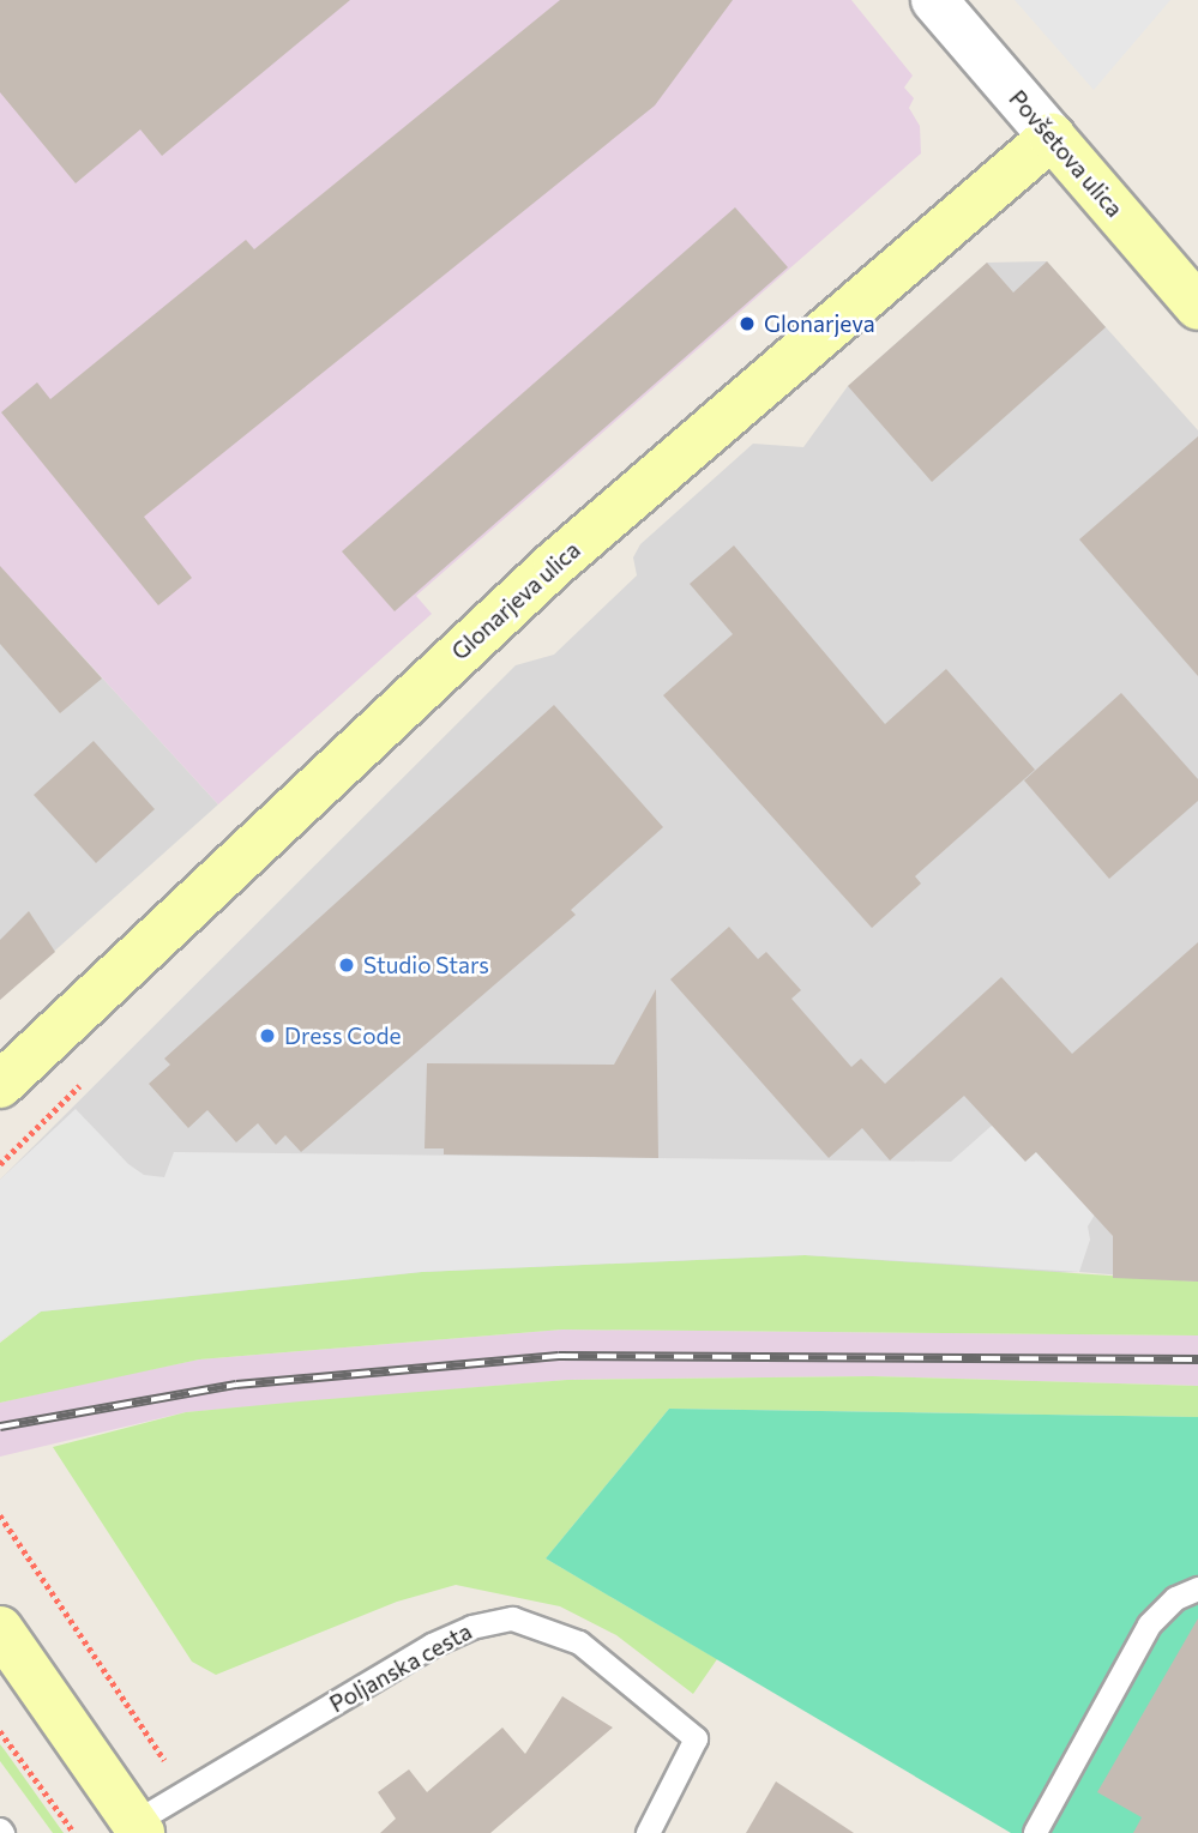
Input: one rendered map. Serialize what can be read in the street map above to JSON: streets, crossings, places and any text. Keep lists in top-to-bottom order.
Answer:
{
  "streets": {
    "street": ["Povšetova ulica", "Glonarjeva ulica", "Poljanska cesta"]
  },
  "crossings": [
    ["Povšetova ulica", "Glonarjeva ulica"]
  ],
  "places": ["Glonarjeva", "Studio Stars", "Dress Code"]
}
